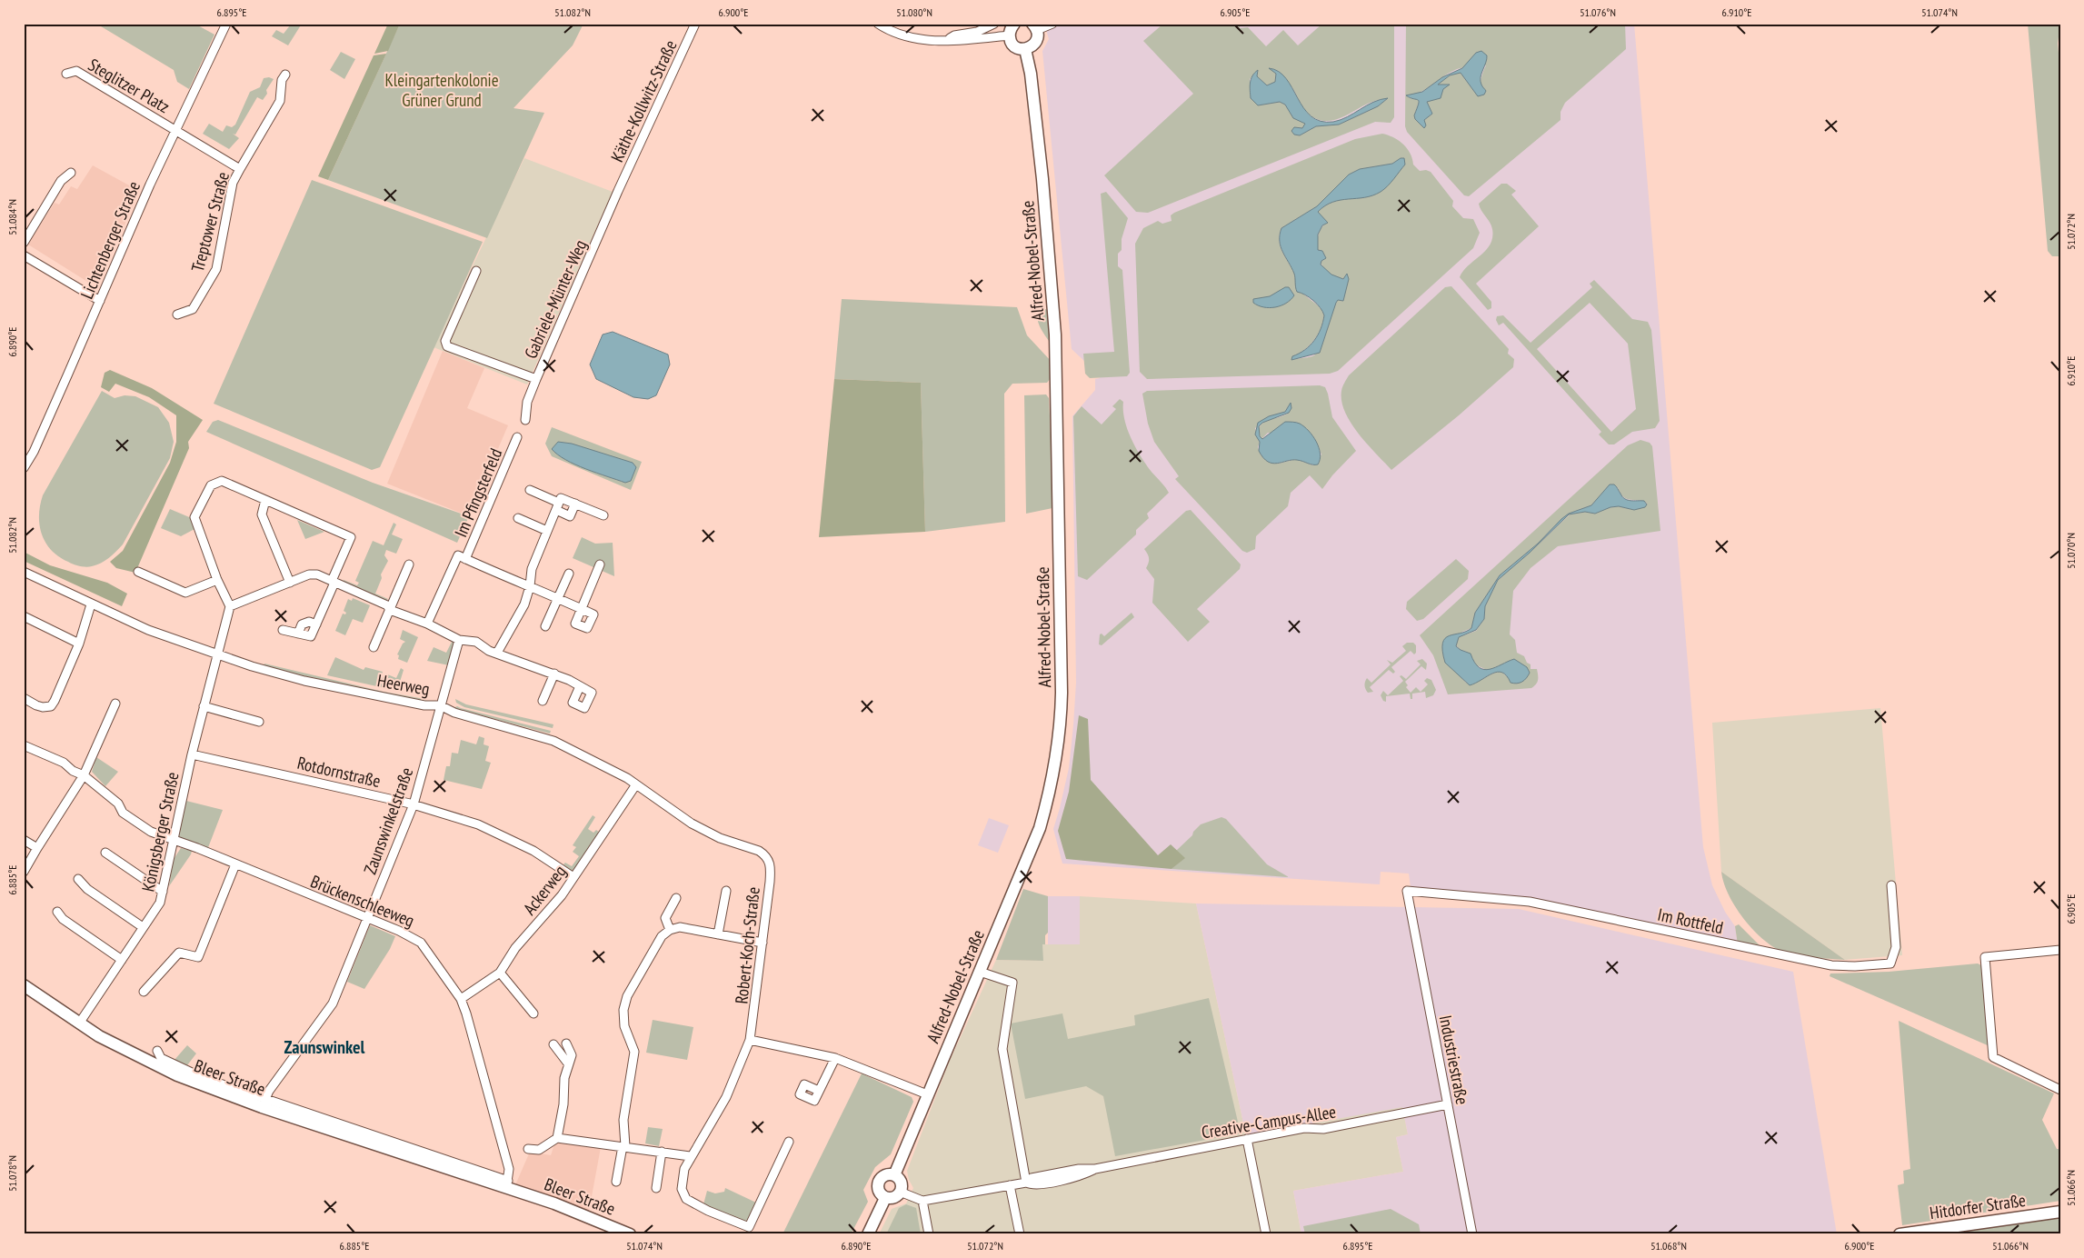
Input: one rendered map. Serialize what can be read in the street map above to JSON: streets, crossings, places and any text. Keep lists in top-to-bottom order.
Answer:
{
  "streets": {
    "street": [
      "Steglitzer Platz",
      "Käthe-Kollwitz-Straße",
      "Treptower Straße",
      "Lichtenberger Straße",
      "Alfred-Nobel-Straße",
      "Gabriele-Münter-Weg",
      "Im Pfingsterfeld",
      "Heerweg",
      "Rotdornstraße",
      "Zaunswinkelstraße",
      "Königsberger Straße",
      "Ackerweg",
      "Brückenschleeweg",
      "Im Rottfeld",
      "Robert-Koch-Straße",
      "Industriestraße",
      "Bleer Straße",
      "Creative-Campus-Allee",
      "Hitdorfer Straße"
    ]
  },
  "crossings": [
    ["Steglitzer Platz", "Treptower Straße"],
    ["Steglitzer Platz", "Lichtenberger Straße"],
    ["Käthe-Kollwitz-Straße", "Gabriele-Münter-Weg"],
    ["Treptower Straße", "Lichtenberger Straße"],
    ["Heerweg", "Zaunswinkelstraße"],
    ["Heerweg", "Königsberger Straße"],
    ["Heerweg", "Ackerweg"],
    ["Heerweg", "Robert-Koch-Straße"],
    ["Rotdornstraße", "Zaunswinkelstraße"],
    ["Rotdornstraße", "Königsberger Straße"],
    ["Rotdornstraße", "Ackerweg"],
    ["Zaunswinkelstraße", "Brückenschleeweg"],
    ["Zaunswinkelstraße", "Bleer Straße"],
    ["Königsberger Straße", "Brückenschleeweg"],
    ["Königsberger Straße", "Bleer Straße"],
    ["Ackerweg", "Brückenschleeweg"],
    ["Brückenschleeweg", "Bleer Straße"],
    ["Im Rottfeld", "Industriestraße"],
    ["Industriestraße", "Creative-Campus-Allee"]
  ],
  "districts": ["Zaunswinkel"],
  "parks": ["Kleingartenkolonie Grüner Grund"],
  "coordinates": [
    "6.895°E",
    "51.082°N",
    "6.900°E",
    "51.080°N",
    "6.905°E",
    "51.076°N",
    "6.910°E",
    "51.074°N",
    "51.084°N",
    "51.072°N",
    "6.890°E",
    "51.070°N",
    "6.885°E",
    "51.078°N",
    "51.066°N",
    "51.068°N"
  ]
}
